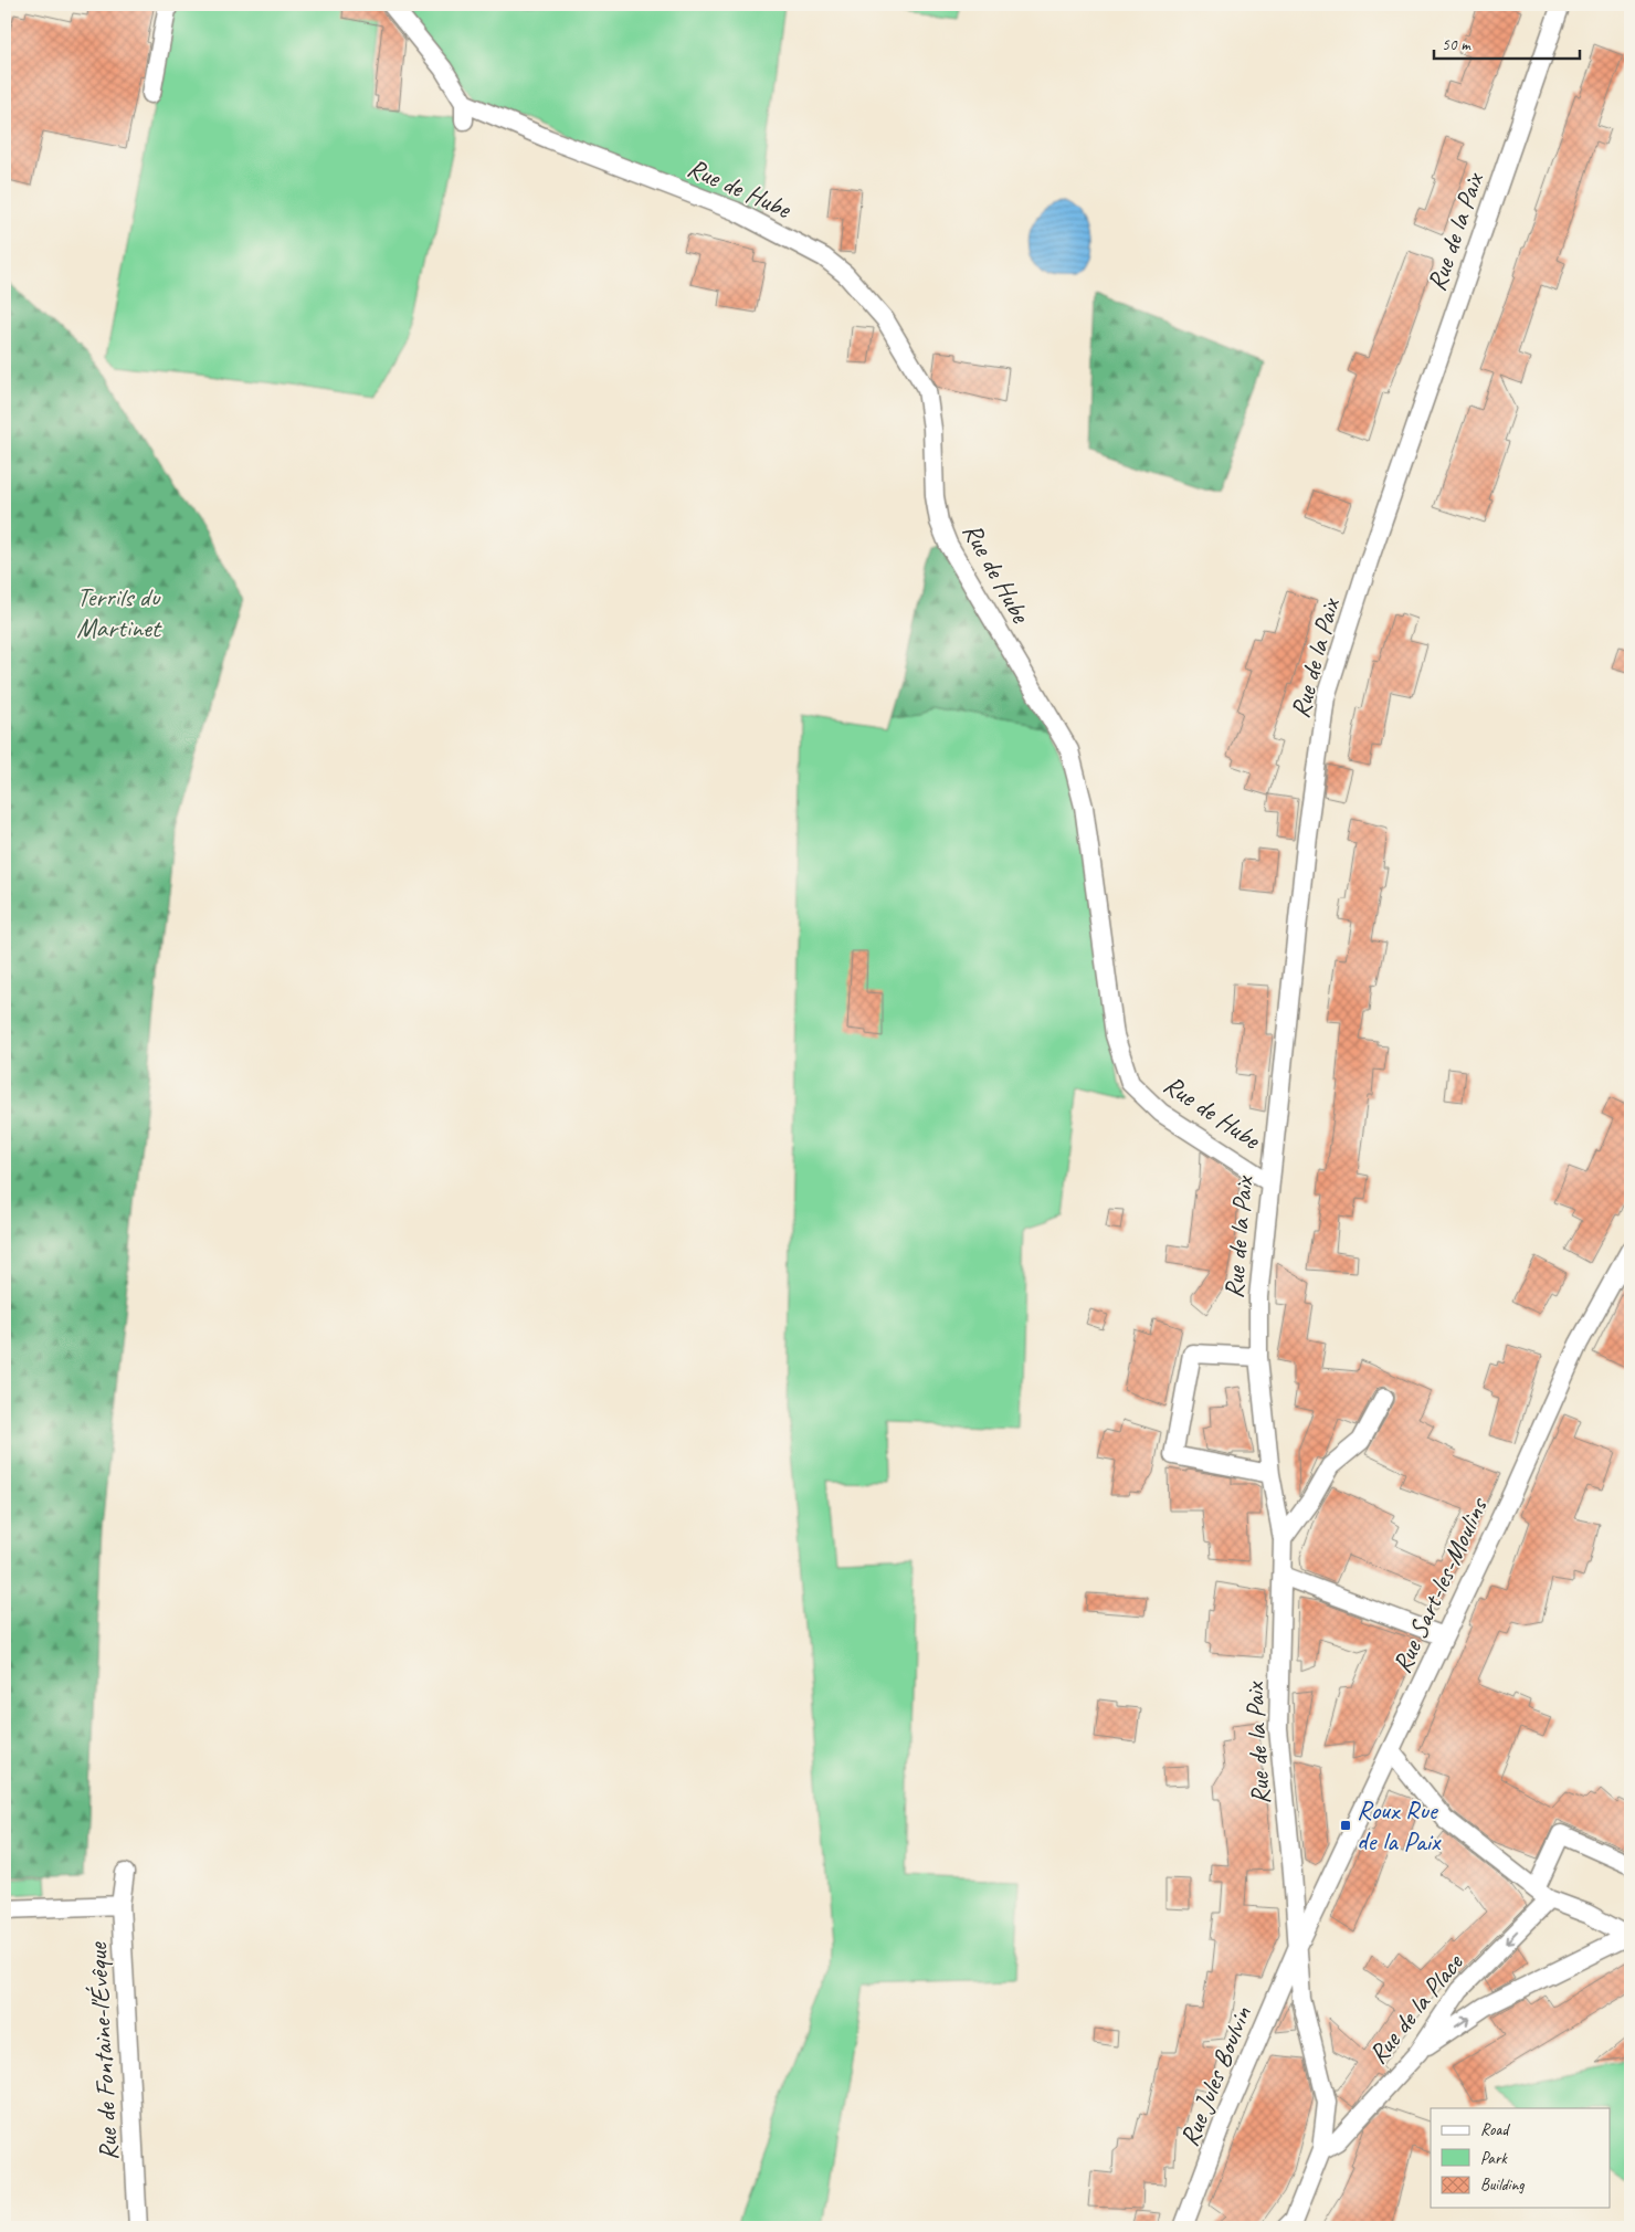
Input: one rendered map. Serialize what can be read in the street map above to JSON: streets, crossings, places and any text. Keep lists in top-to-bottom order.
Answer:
{
  "streets": {
    "street": [
      "Rue de Hube",
      "Rue de la Paix",
      "Rue Sart-les-Moulins",
      "Rue de la Place",
      "Rue de Fontaine-l'Évêque",
      "Rue Jules Boulvin"
    ]
  },
  "crossings": [
    ["Rue de Hube", "Rue de la Paix"],
    ["Rue de la Paix", "Rue Sart-les-Moulins"],
    ["Rue de la Paix", "Rue de la Place"],
    ["Rue de la Paix", "Rue Jules Boulvin"],
    ["Rue Sart-les-Moulins", "Rue Jules Boulvin"]
  ],
  "parks": ["Terrils du Martinet"],
  "places": {
    "transit": ["Roux Rue de la Paix"]
  },
  "legend": ["Road", "Park", "Building"],
  "scale_bar": "50 m"
}
